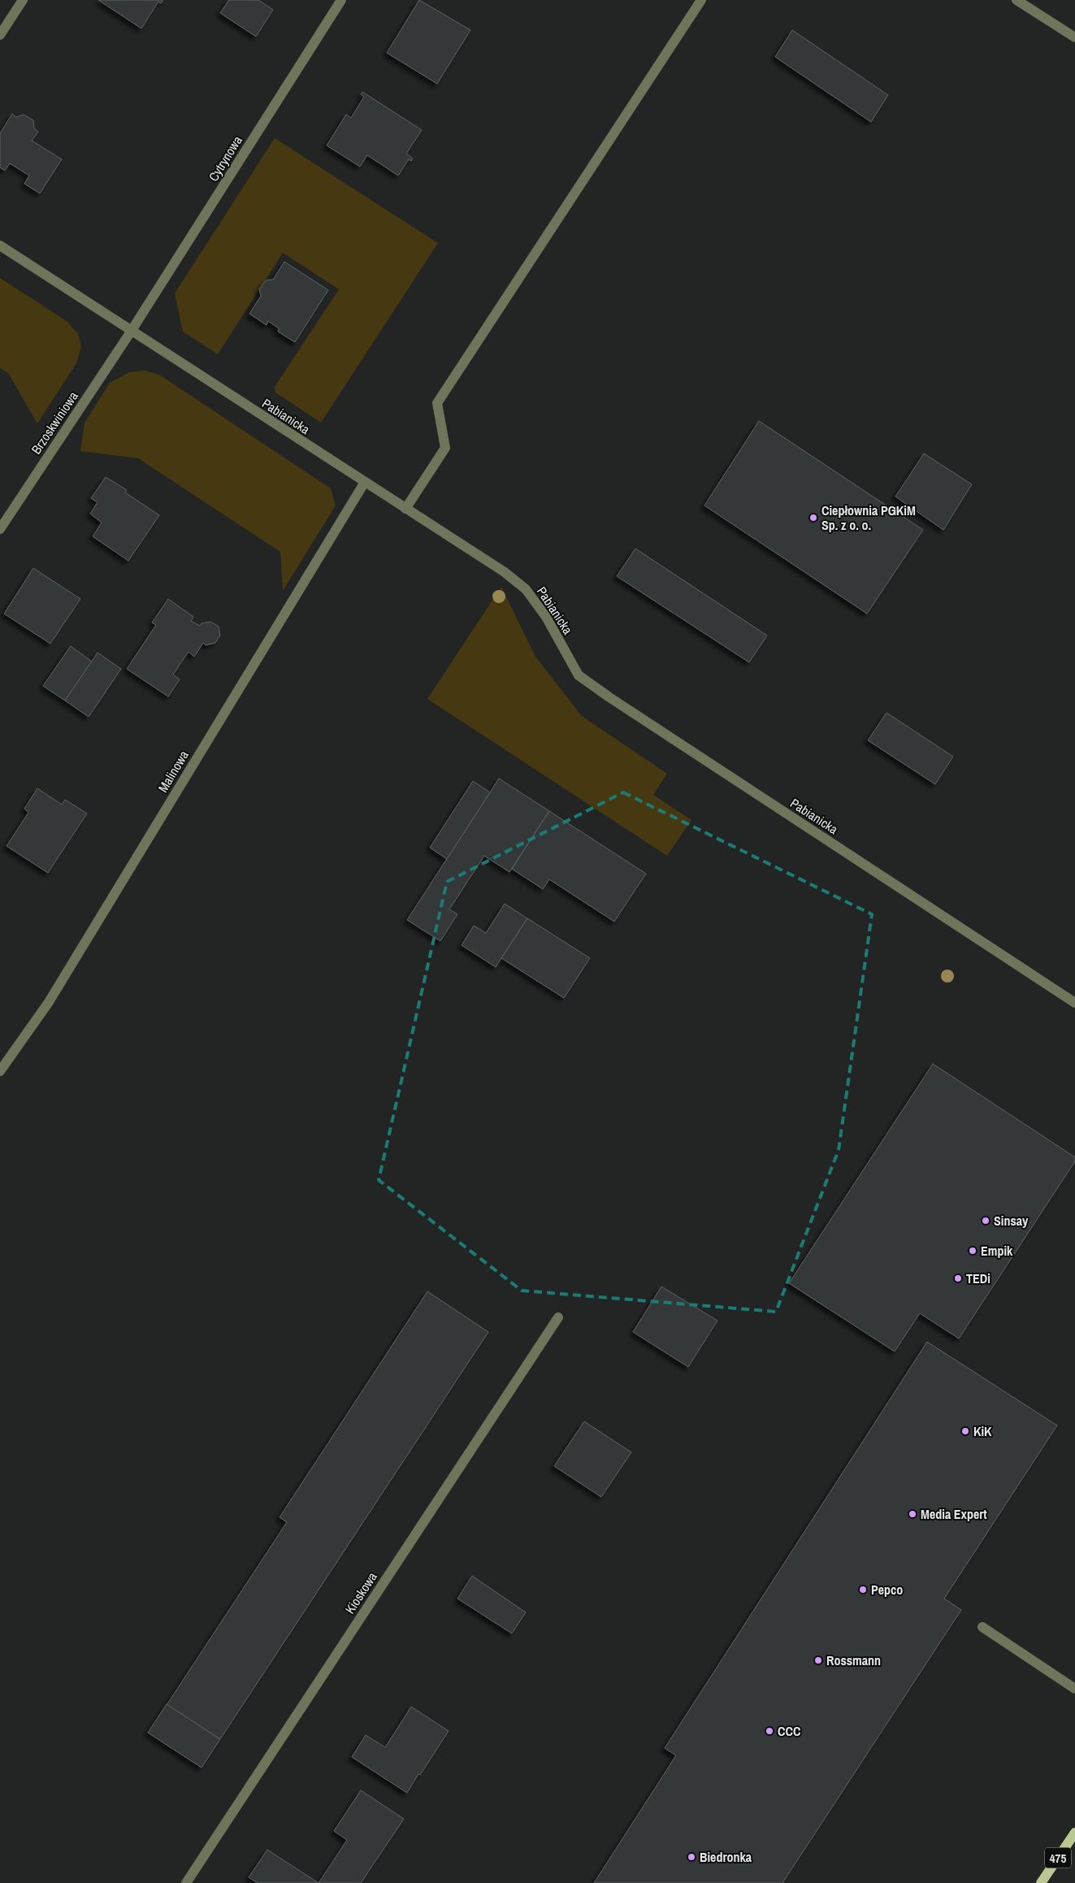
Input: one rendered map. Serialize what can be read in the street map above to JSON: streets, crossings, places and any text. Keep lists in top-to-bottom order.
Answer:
{
  "streets": {
    "main road": ["475"],
    "street": [
      "Cytrynowa",
      "Pabianicka",
      "Brzoskwiniowa",
      "Malinowa",
      "Kioskowa"
    ]
  },
  "crossings": [
    ["Cytrynowa", "Pabianicka"],
    ["Cytrynowa", "Brzoskwiniowa"],
    ["Pabianicka", "Brzoskwiniowa"],
    ["Pabianicka", "Malinowa"]
  ],
  "places": [
    "Ciepłownia PGKiM Sp. z o. o.",
    "Sinsay",
    "Empik",
    "TEDi",
    "KiK",
    "Media Expert",
    "Pepco",
    "Rossmann",
    "CCC",
    "Biedronka"
  ]
}
